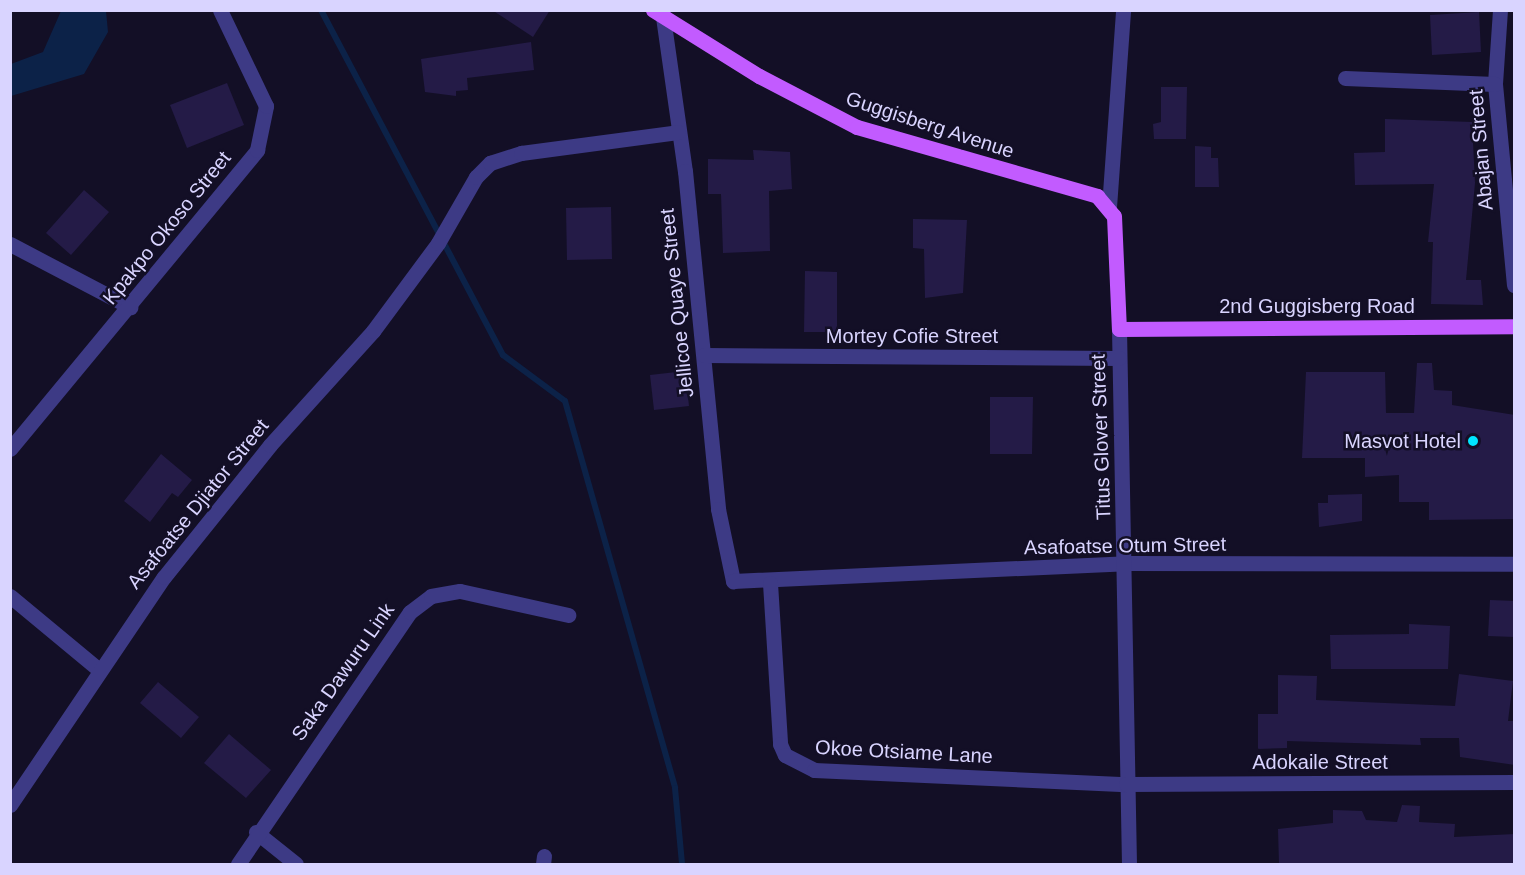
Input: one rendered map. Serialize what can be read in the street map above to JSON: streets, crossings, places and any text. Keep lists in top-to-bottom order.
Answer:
{
  "streets": {
    "main road": ["Guggisberg Avenue", "2nd Guggisberg Road", "Titus Glover Street"],
    "street": [
      "Abajan Street",
      "Kpakpo Okoso Street",
      "Jellicoe Quaye Street",
      "Mortey Cofie Street",
      "Asafoatse Djiator Street",
      "Asafoatse Otum Street",
      "Saka Dawuru Link",
      "Okoe Otsiame Lane",
      "Adokaile Street"
    ]
  },
  "crossings": [
    ["Guggisberg Avenue", "Jellicoe Quaye Street"],
    ["Guggisberg Avenue", "Titus Glover Street"],
    ["Jellicoe Quaye Street", "Mortey Cofie Street"],
    ["Jellicoe Quaye Street", "Asafoatse Djiator Street"],
    ["Jellicoe Quaye Street", "Asafoatse Otum Street"],
    ["2nd Guggisberg Road", "Titus Glover Street"],
    ["Mortey Cofie Street", "Titus Glover Street"],
    ["Titus Glover Street", "Asafoatse Otum Street"],
    ["Titus Glover Street", "Okoe Otsiame Lane"],
    ["Titus Glover Street", "Adokaile Street"],
    ["Asafoatse Otum Street", "Okoe Otsiame Lane"],
    ["Okoe Otsiame Lane", "Adokaile Street"]
  ],
  "places": ["Masvot Hotel"]
}
